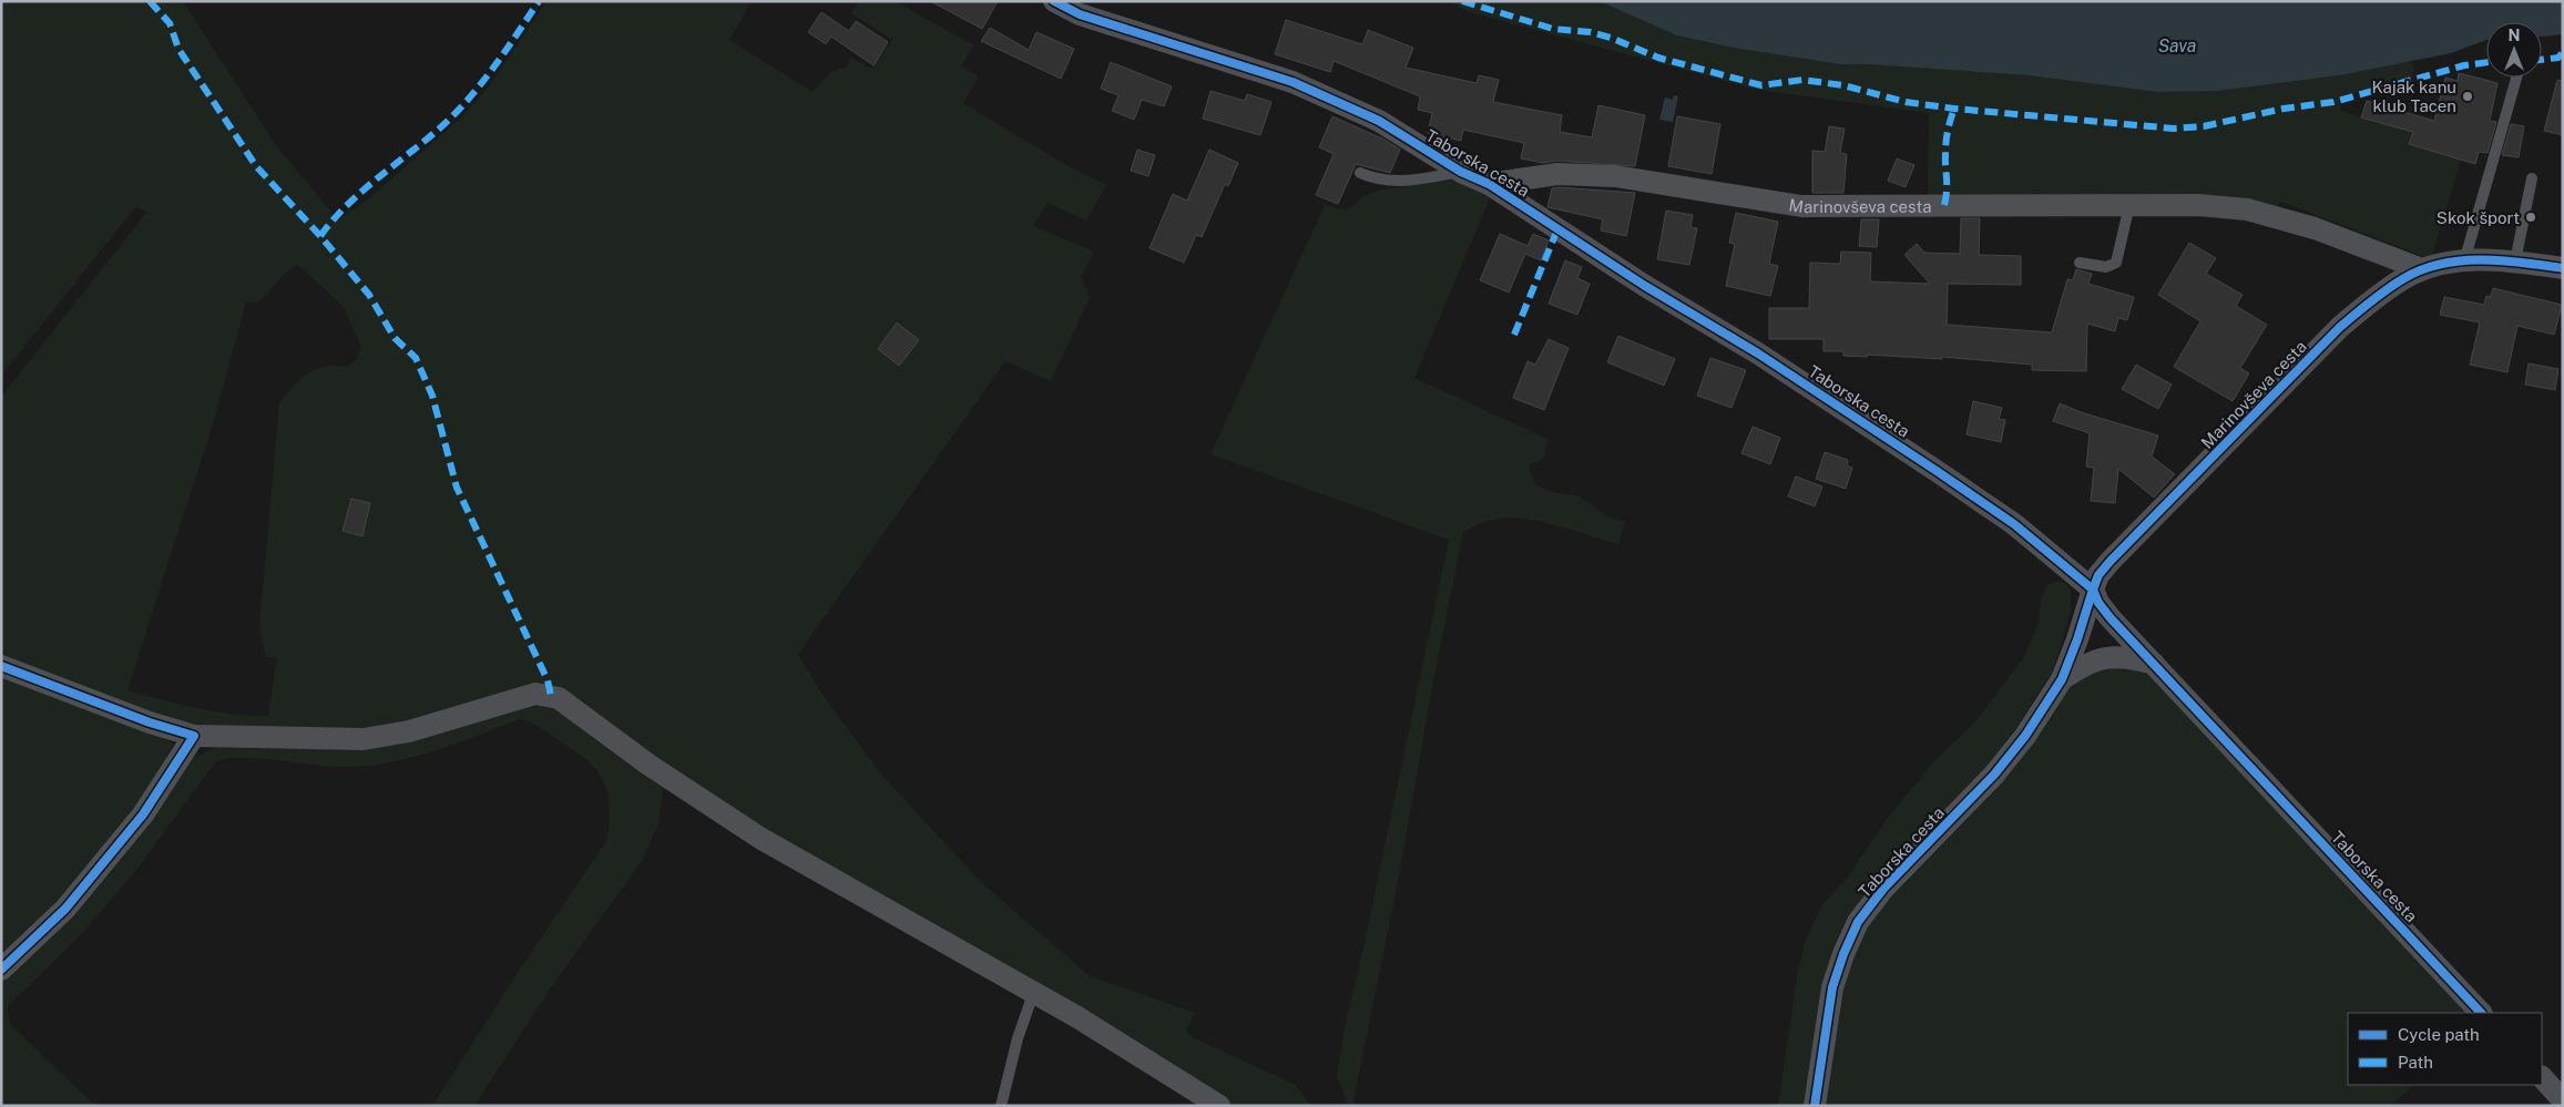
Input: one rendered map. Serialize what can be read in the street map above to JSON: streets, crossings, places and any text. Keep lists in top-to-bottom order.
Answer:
{
  "streets": {
    "street": ["Taborska cesta", "Marinovševa cesta"]
  },
  "crossings": [
    ["Taborska cesta", "Marinovševa cesta"]
  ],
  "water": ["Sava"],
  "places": ["Kajak kanu klub Tacen", "Skok šport"],
  "legend": ["Cycle path", "Path"],
  "north": "top"
}
